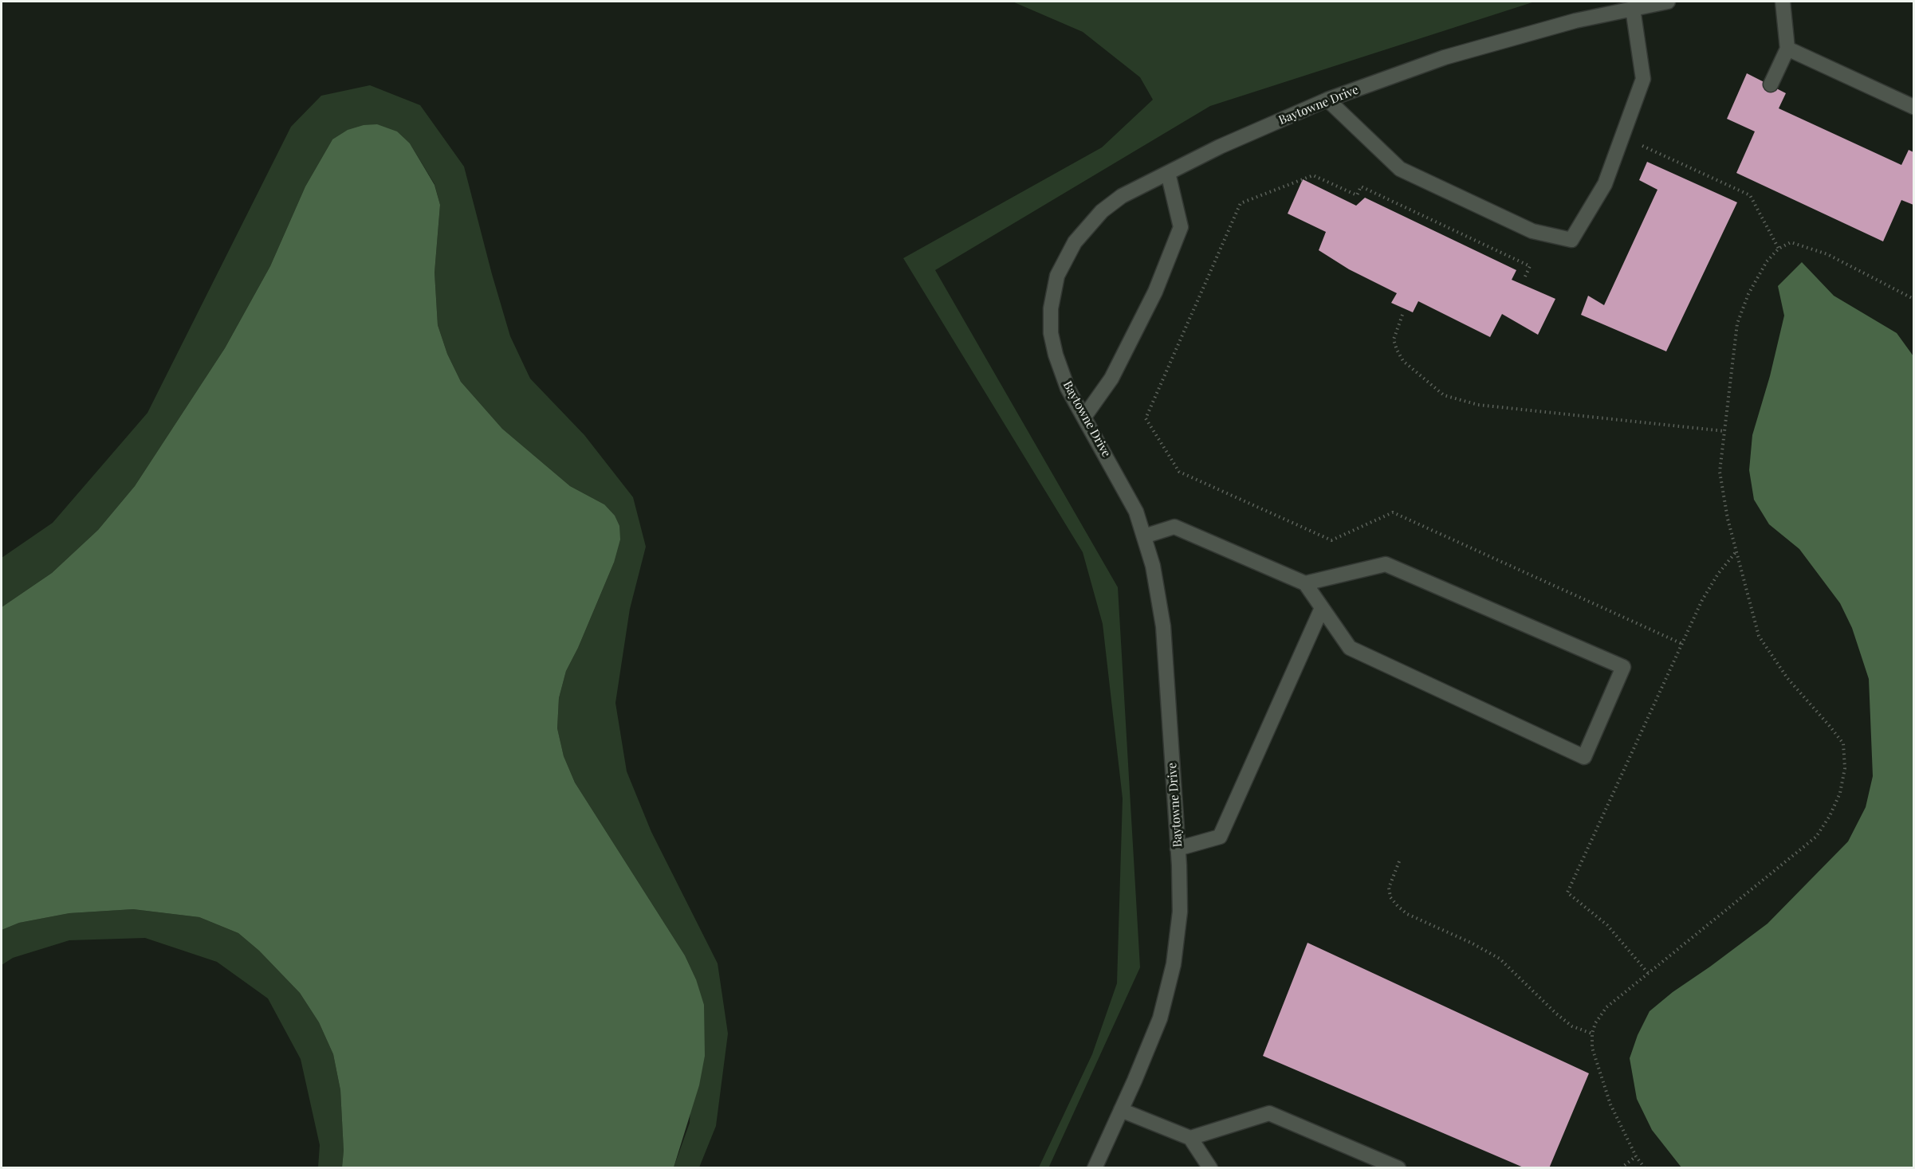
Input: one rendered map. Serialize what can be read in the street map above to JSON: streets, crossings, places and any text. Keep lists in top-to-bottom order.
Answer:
{
  "streets": {
    "lane": ["Baytowne Drive"]
  }
}
